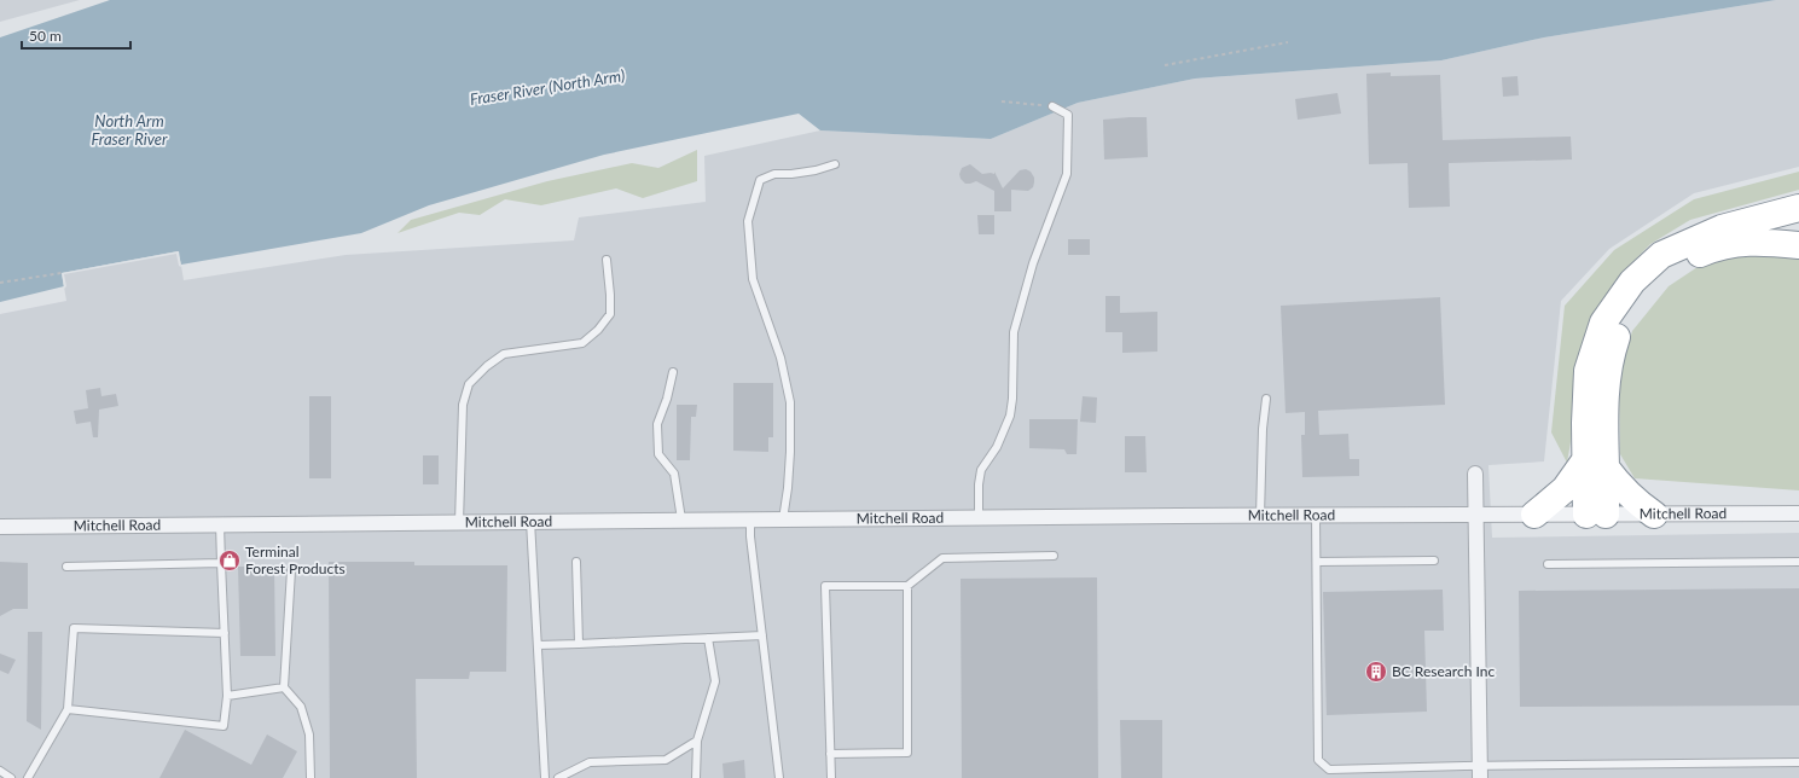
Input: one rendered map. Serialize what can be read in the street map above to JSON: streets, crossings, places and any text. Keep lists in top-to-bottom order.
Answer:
{
  "streets": {
    "street": ["Mitchell Road"]
  },
  "water": ["Fraser River (North Arm)", "North Arm Fraser River"],
  "places": {
    "shop": ["Terminal Forest Products"],
    "building": ["BC Research Inc"]
  },
  "scale_bar": "50 m"
}
